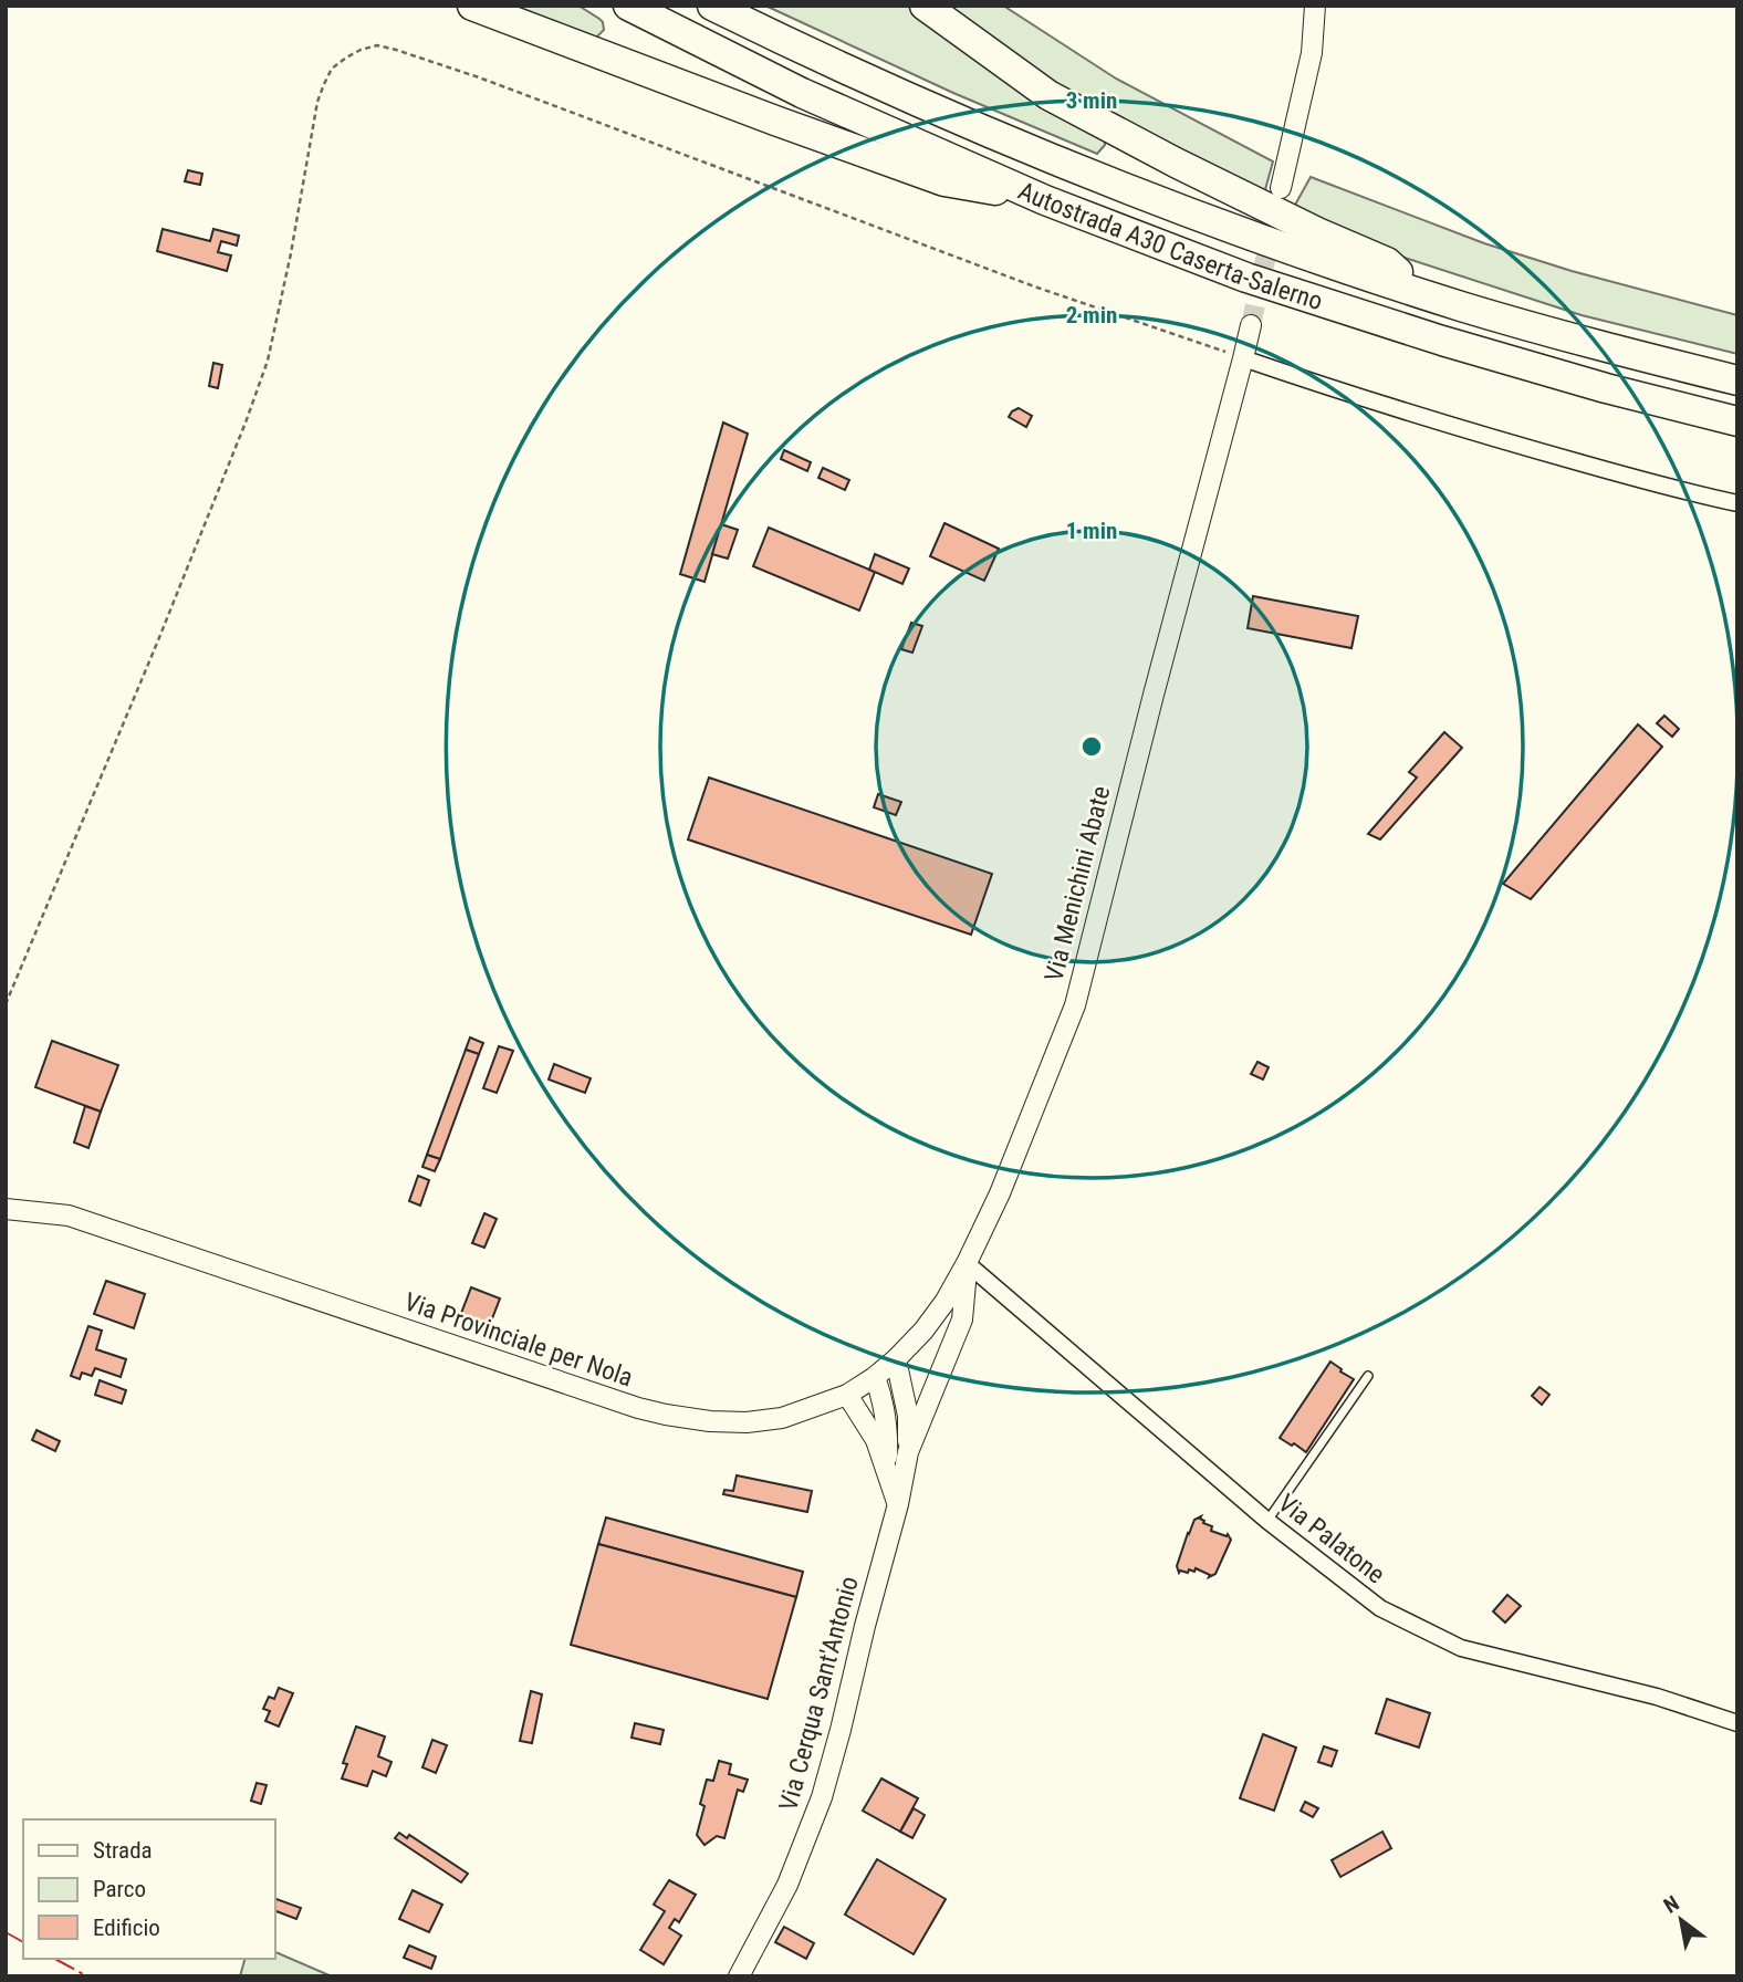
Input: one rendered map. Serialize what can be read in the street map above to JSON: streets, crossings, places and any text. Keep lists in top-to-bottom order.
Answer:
{
  "streets": {
    "highway": ["Autostrada A30 Caserta-Salerno"],
    "street": [
      "Via Menichini Abate",
      "Via Provinciale per Nola",
      "Via Palatone",
      "Via Cerqua Sant'Antonio"
    ]
  },
  "crossings": [
    ["Via Menichini Abate", "Via Provinciale per Nola"],
    ["Via Menichini Abate", "Via Palatone"],
    ["Via Menichini Abate", "Via Cerqua Sant'Antonio"],
    ["Via Provinciale per Nola", "Via Palatone"],
    ["Via Provinciale per Nola", "Via Cerqua Sant'Antonio"],
    ["Via Palatone", "Via Cerqua Sant'Antonio"]
  ],
  "legend": ["Strada", "Parco", "Edificio"],
  "north": "top left",
  "rings": ["3 min", "2 min", "1 min"]
}
